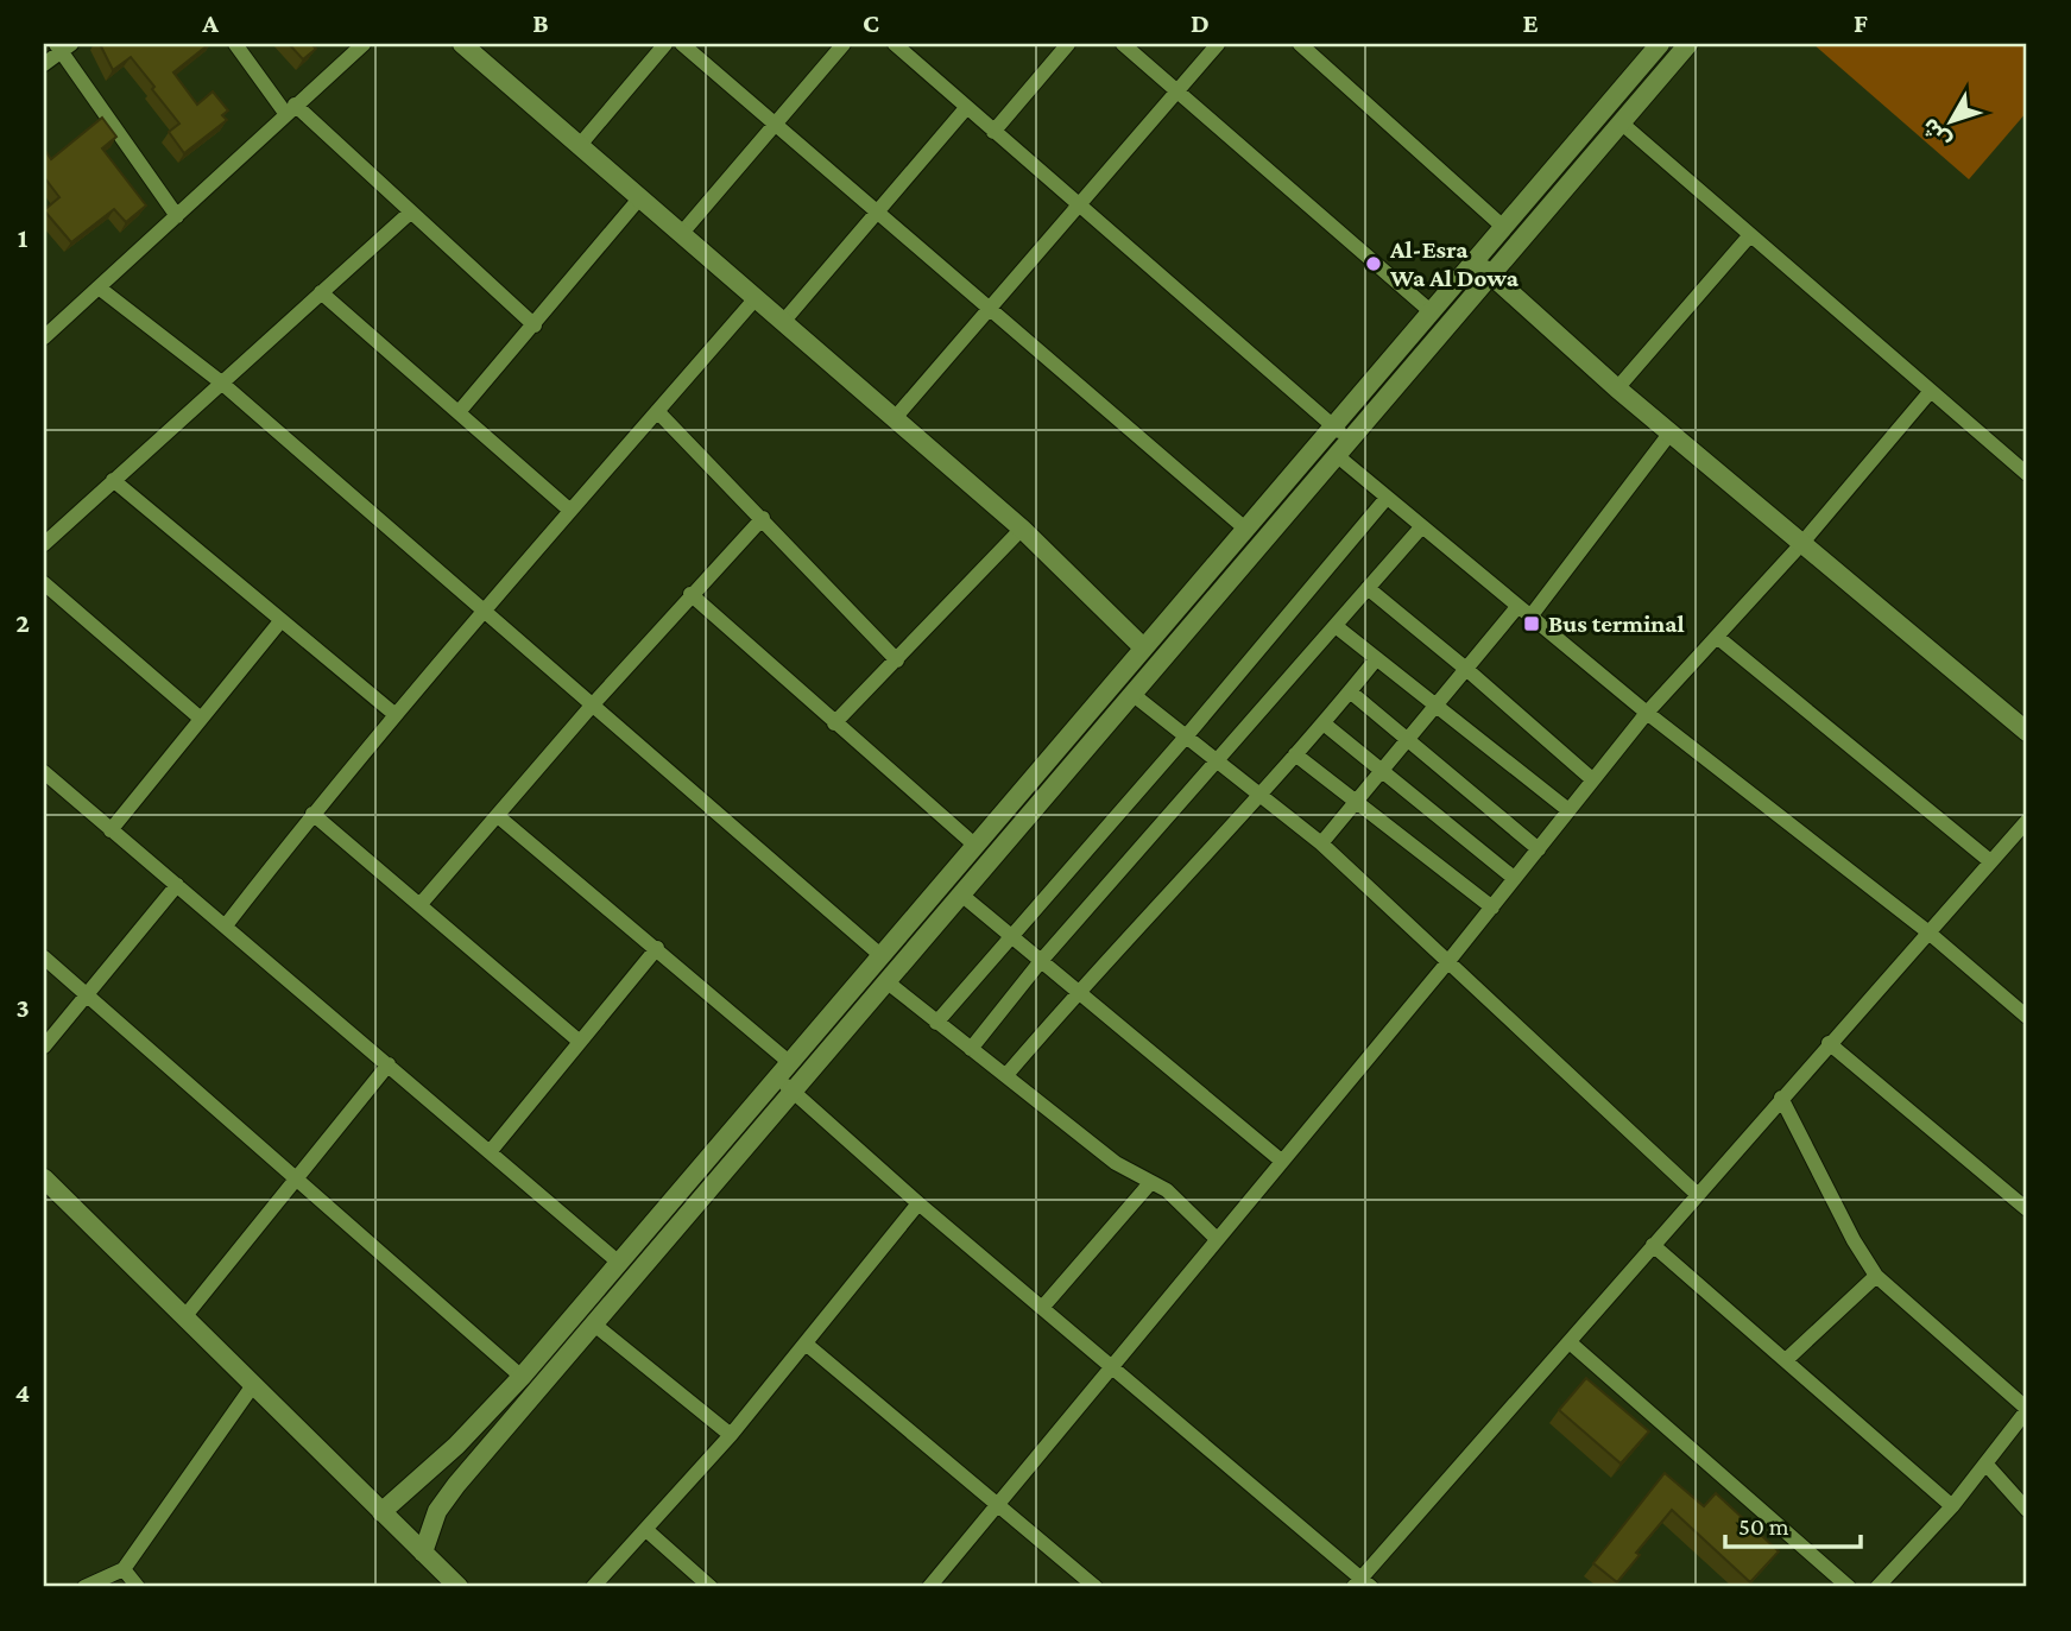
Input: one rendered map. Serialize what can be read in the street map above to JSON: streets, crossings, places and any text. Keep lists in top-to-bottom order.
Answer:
{
  "places": {
    "other": ["Al-Esra Wa Al Dowa"],
    "transit": ["Bus terminal"]
  },
  "scale_bar": "50 m",
  "north": "bottom left",
  "grid": {
    "columns": [
      "A",
      "B",
      "C",
      "D",
      "E",
      "F"
    ],
    "rows": [
      "1",
      "2",
      "3",
      "4"
    ]
  }
}
